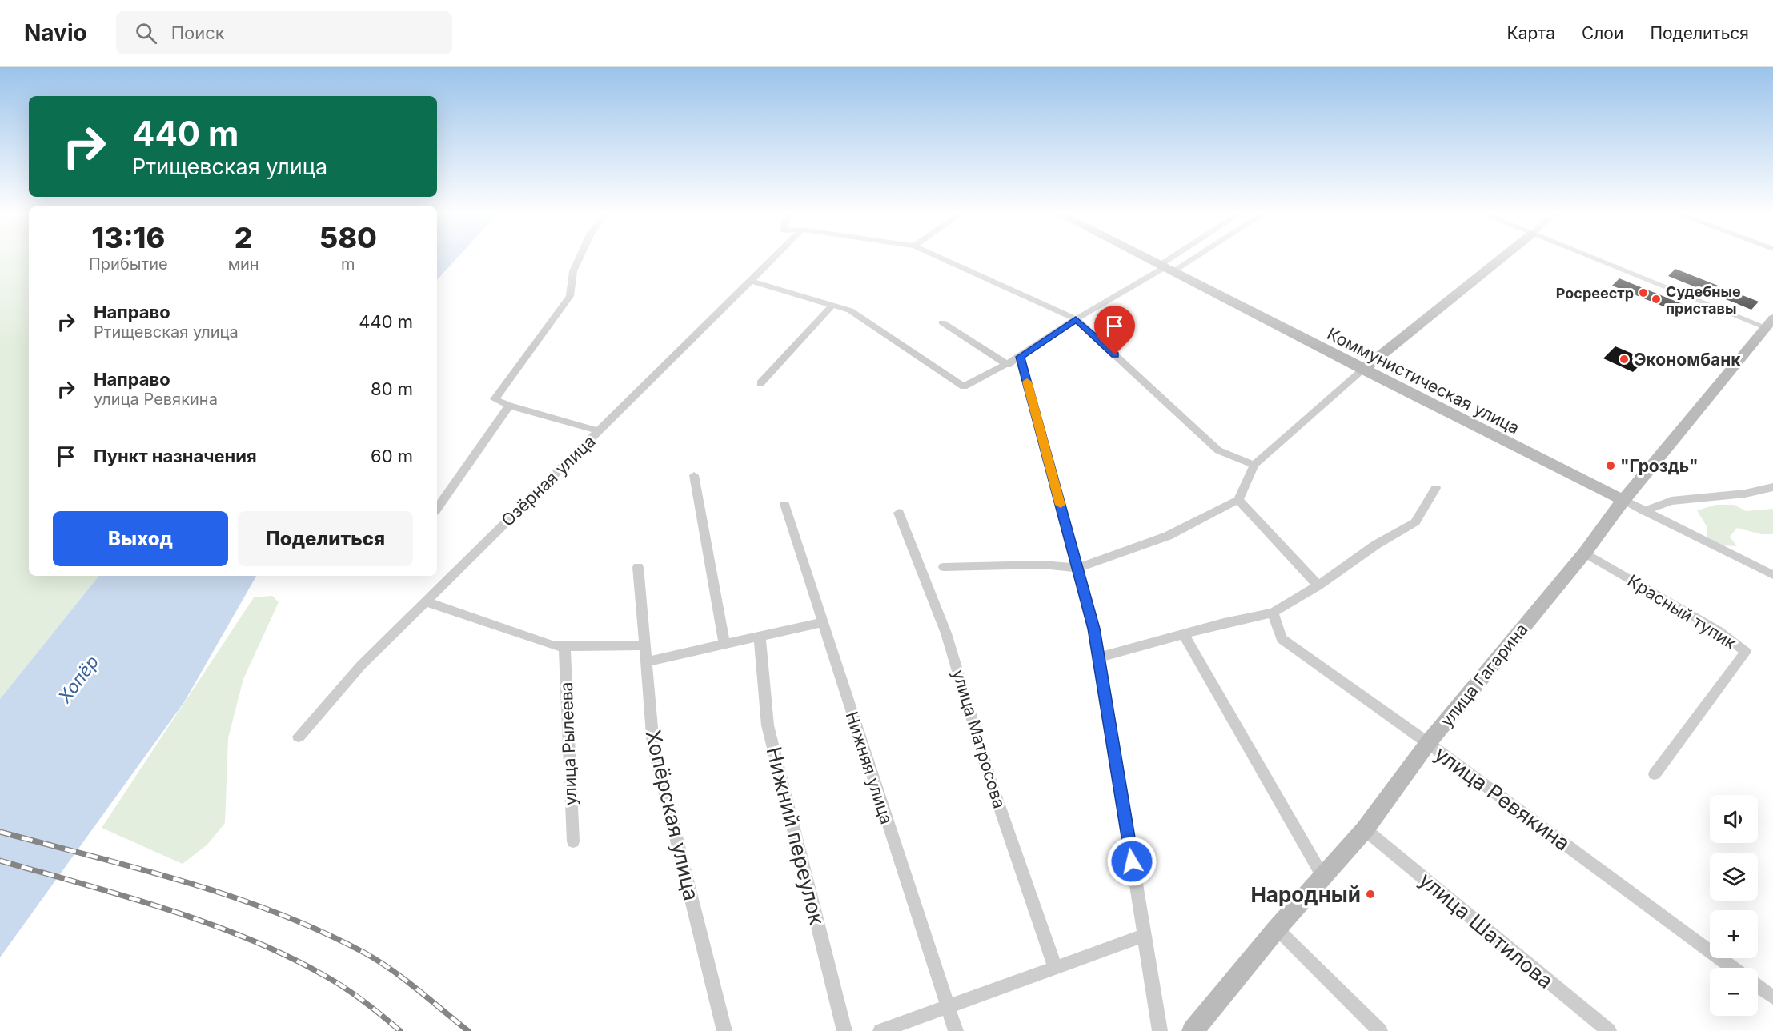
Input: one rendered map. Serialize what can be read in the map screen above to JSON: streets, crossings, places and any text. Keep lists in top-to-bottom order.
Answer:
{
  "streets": {
    "street": [
      "Коммунистическая улица",
      "Озёрная улица",
      "Красный тупик",
      "улица Гагарина",
      "улица Матросова",
      "улица Рылеева",
      "Нижняя улица",
      "улица Ревякина",
      "Хопёрская улица",
      "Нижний переулок",
      "улица Шатилова"
    ]
  },
  "crossings": [
    ["Коммунистическая улица", "улица Гагарина"],
    ["Красный тупик", "улица Гагарина"],
    ["улица Гагарина", "улица Ревякина"],
    ["улица Гагарина", "улица Шатилова"]
  ],
  "water": ["Хопёр"],
  "places": [
    "Росреестр",
    "Судебные приставы",
    "Экономбанк",
    "\"Гроздь\"",
    "Народный"
  ],
  "page": {
    "header": "Navio",
    "search": "Поиск",
    "nav": ["Карта", "Слои", "Поделиться"],
    "turn": ["440 m", "Ртищевская улица"],
    "eta": [
      "13:16",
      "Прибытие",
      "2",
      "мин",
      "580",
      "m"
    ],
    "list": [
      {
        "name": "Направо",
        "note": "Ртищевская улица",
        "value": "440 m"
      },
      {
        "name": "Направо",
        "note": "улица Ревякина",
        "value": "80 m"
      },
      {
        "name": "Пункт назначения",
        "value": "60 m"
      }
    ],
    "buttons": ["Выход", "Поделиться"],
    "map_buttons": ["+", "−"]
  }
}
